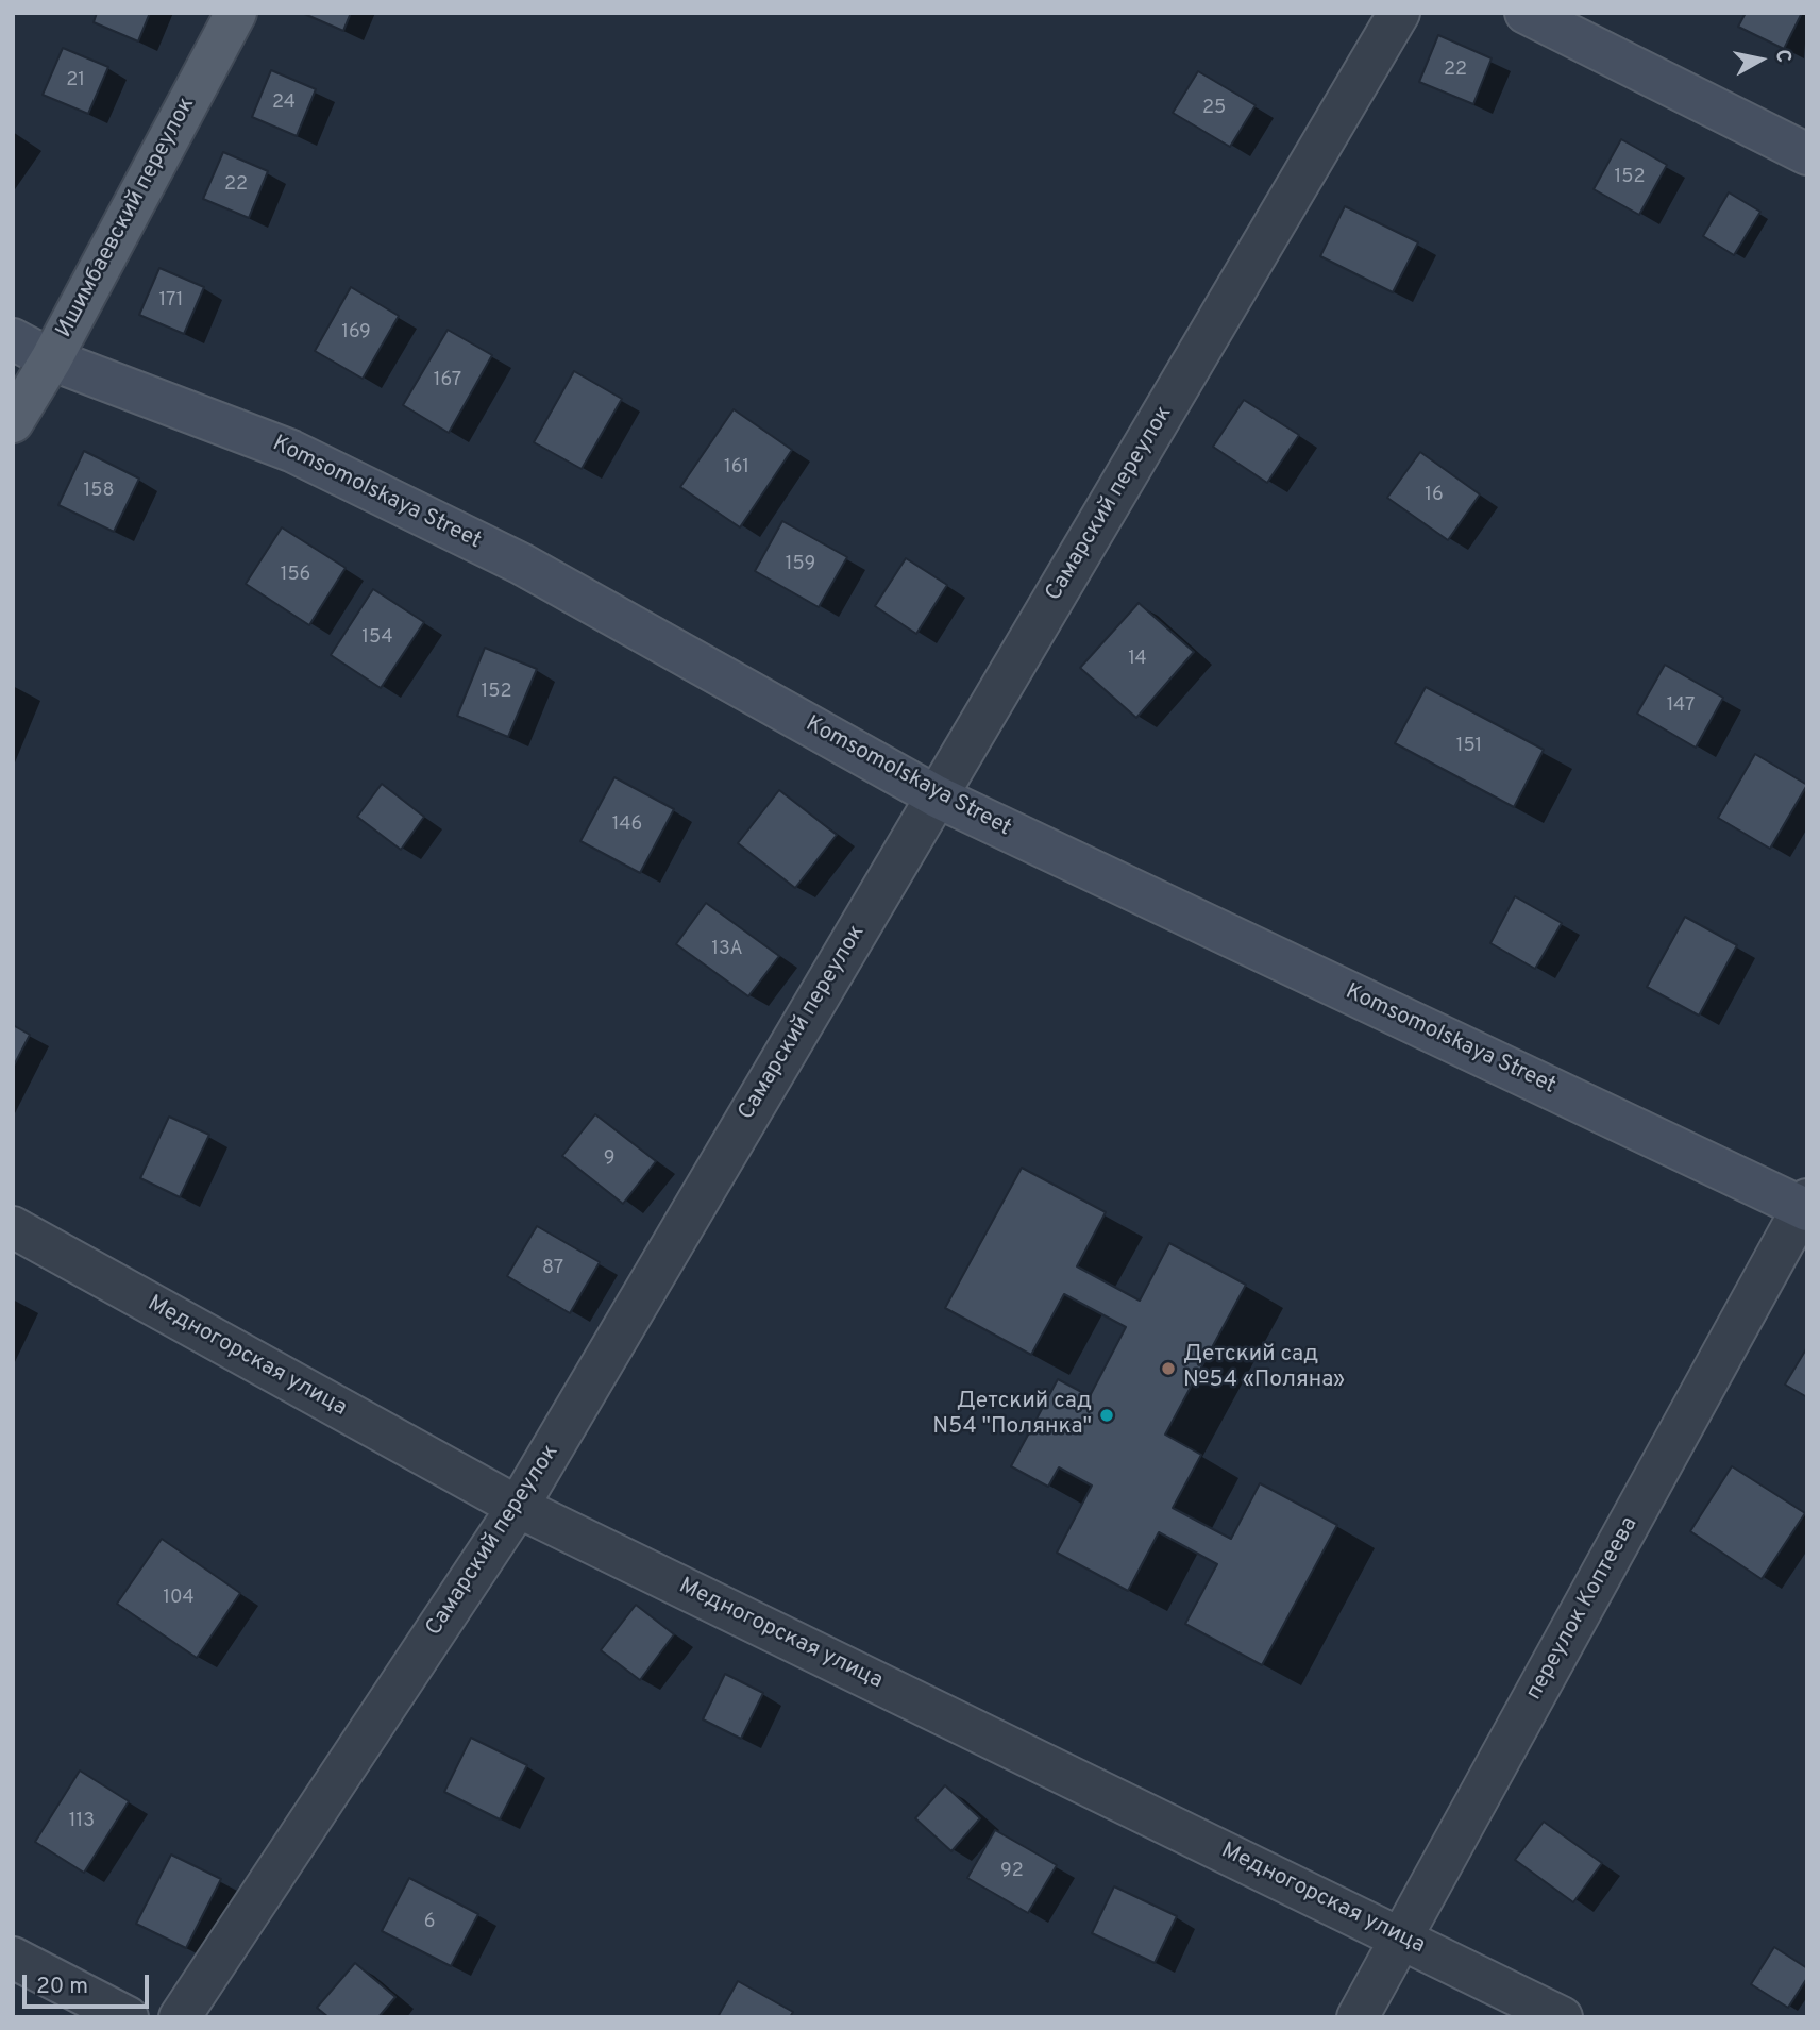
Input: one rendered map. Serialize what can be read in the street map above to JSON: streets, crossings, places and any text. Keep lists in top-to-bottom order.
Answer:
{
  "streets": {
    "main road": ["Ишимбаевский переулок", "Komsomolskaya Street"],
    "street": ["Самарский переулок", "Медногорская улица", "переулок Коптеева"]
  },
  "crossings": [
    ["Ишимбаевский переулок", "Komsomolskaya Street"],
    ["Komsomolskaya Street", "Самарский переулок"],
    ["Komsomolskaya Street", "переулок Коптеева"],
    ["Самарский переулок", "Медногорская улица"],
    ["Медногорская улица", "переулок Коптеева"]
  ],
  "places": ["Детский сад №54 «Поляна»", "Детский сад N54 \"Полянка\""],
  "house_numbers": [
    "22",
    "21",
    "24",
    "25",
    "152",
    "22",
    "171",
    "169",
    "167",
    "161",
    "158",
    "16",
    "159",
    "156",
    "154",
    "14",
    "152",
    "147",
    "151",
    "146",
    "13А",
    "9",
    "87",
    "104",
    "113",
    "92",
    "6"
  ],
  "scale_bar": "20 m",
  "north": "right"
}
